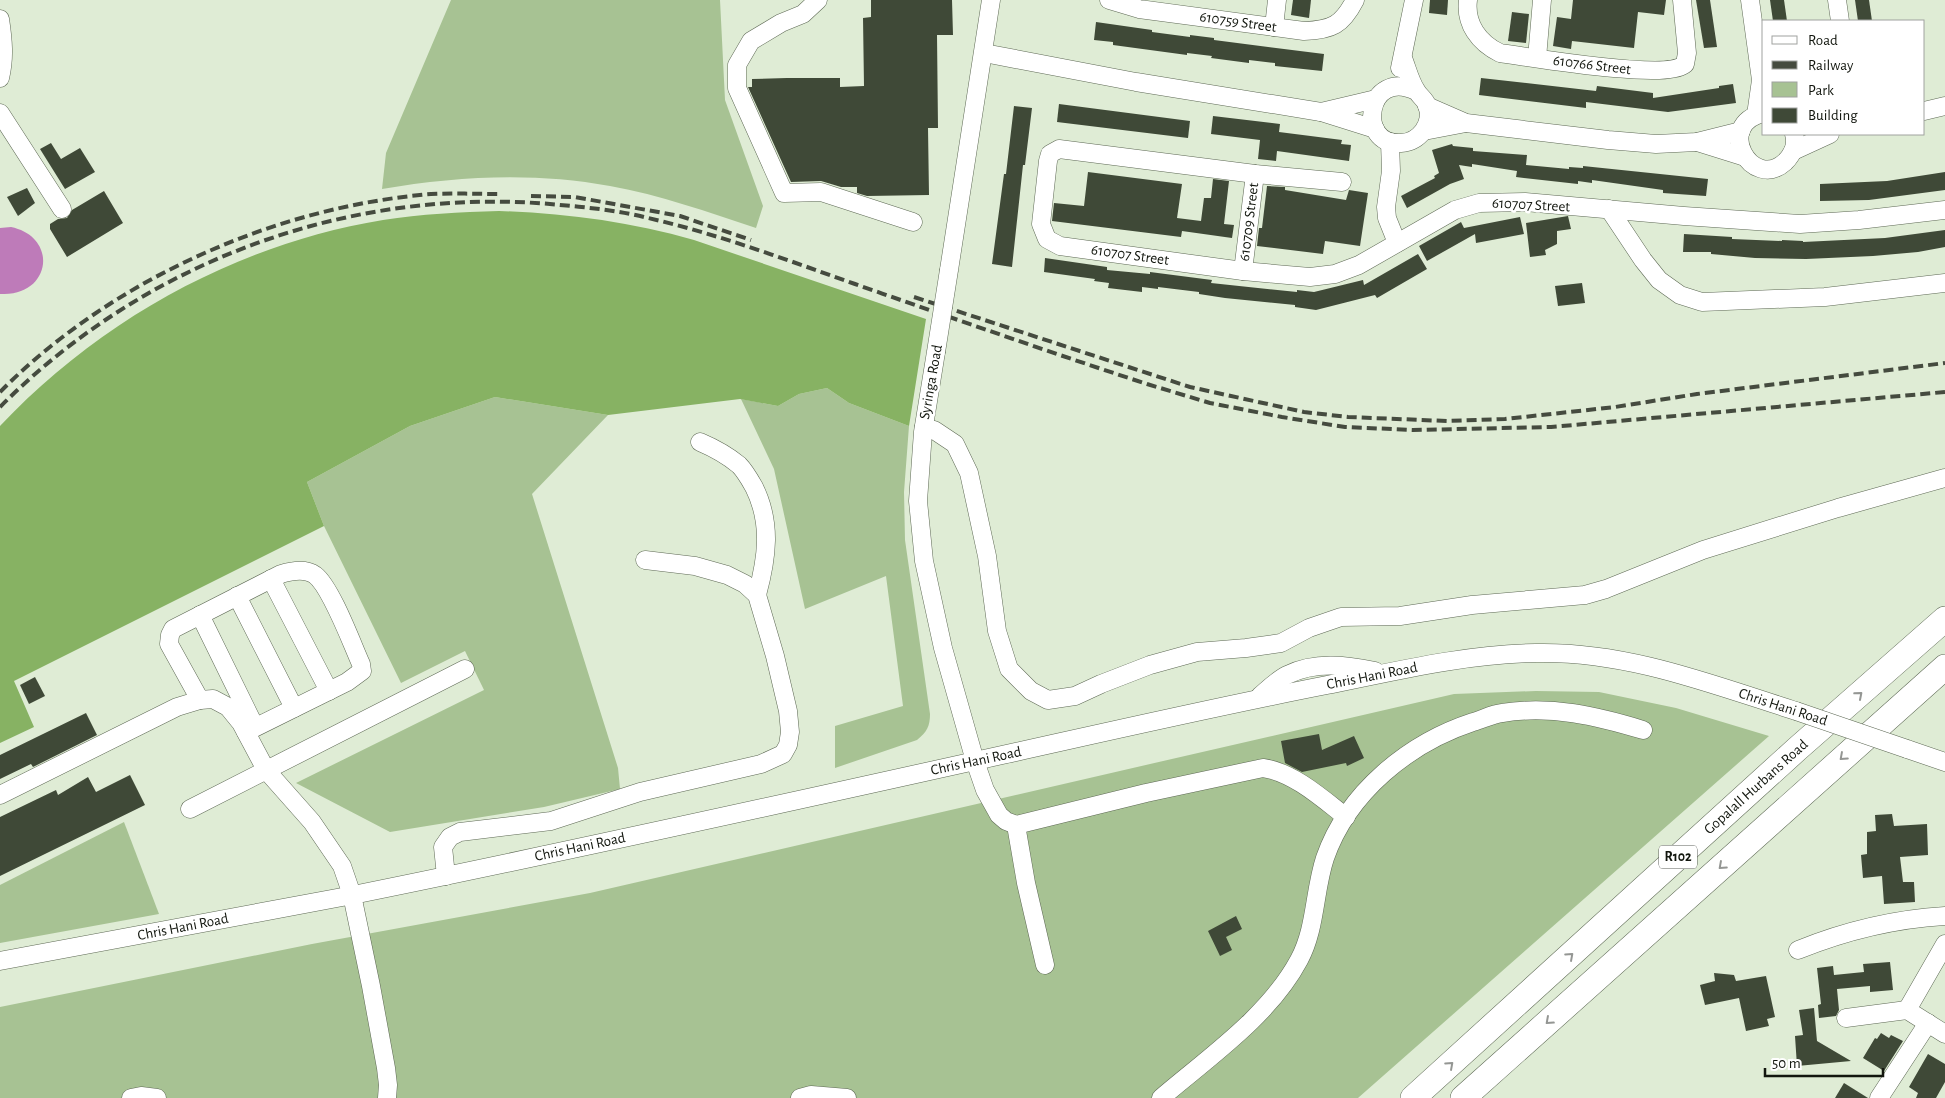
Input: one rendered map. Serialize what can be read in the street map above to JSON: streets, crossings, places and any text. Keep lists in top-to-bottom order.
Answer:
{
  "streets": {
    "highway": ["Gopalall Hurbans Road", "R102"],
    "street": [
      "610759 Street",
      "610766 Street",
      "610707 Street",
      "610709 Street",
      "Syringa Road",
      "Chris Hani Road"
    ]
  },
  "crossings": [
    ["610707 Street", "610709 Street"],
    ["Syringa Road", "Chris Hani Road"]
  ],
  "legend": [
    "Road",
    "Railway",
    "Park",
    "Building"
  ],
  "scale_bar": "50 m"
}
